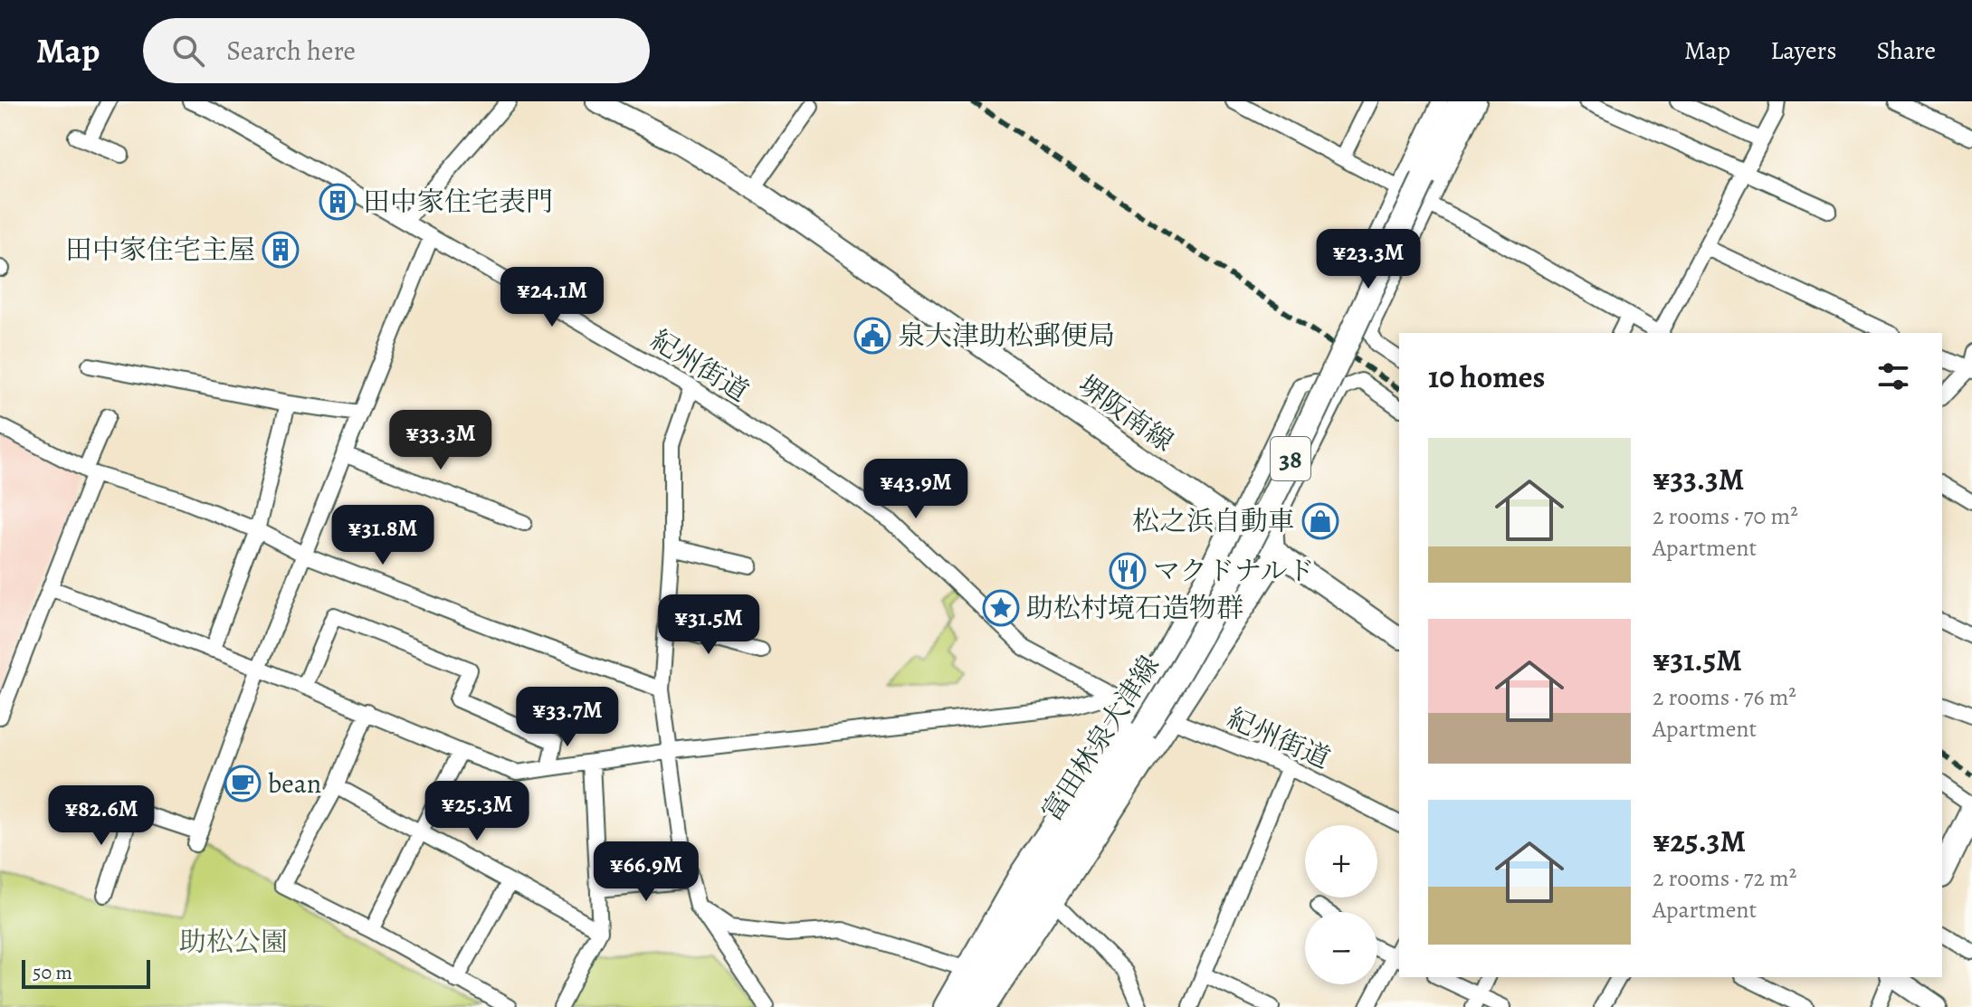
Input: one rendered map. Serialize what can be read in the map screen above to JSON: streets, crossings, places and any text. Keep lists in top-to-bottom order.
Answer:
{
  "streets": {
    "main road": ["堺阪南線", "38", "富田林泉大津線"],
    "street": ["紀州街道"]
  },
  "parks": ["助松公園"],
  "places": {
    "building": ["田中家住宅表門", "田中家住宅主屋"],
    "public building": ["泉大津助松郵便局"],
    "shop": ["松之浜自動車"],
    "restaurant": ["マクドナルド"],
    "place": ["助松村境石造物群"],
    "cafe": ["bean"]
  },
  "scale_bar": "50 m",
  "page": {
    "header": "Map",
    "search": "Search here",
    "nav": ["Map", "Layers", "Share"],
    "price": [
      "¥23.3M",
      "¥24.1M",
      "¥33.3M",
      "¥43.9M",
      "¥31.8M",
      "¥31.5M",
      "¥33.7M",
      "¥25.3M",
      "¥82.6M",
      "¥66.9M"
    ],
    "heading": "10 homes",
    "list": [
      {
        "name": "¥33.3M",
        "note": "2 rooms · 70 m² · Apartment"
      },
      {
        "name": "¥31.5M",
        "note": "2 rooms · 76 m² · Apartment"
      },
      {
        "name": "¥25.3M",
        "note": "2 rooms · 72 m² · Apartment"
      }
    ],
    "map_buttons": ["+", "−"],
    "scale": "50 m"
  }
}
